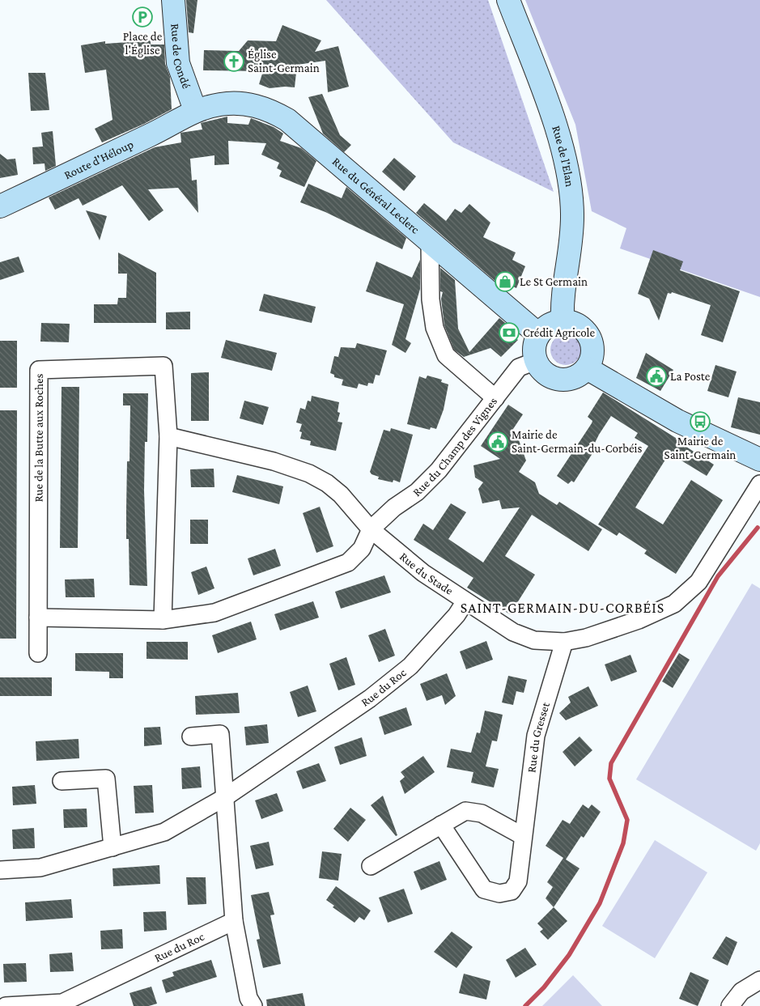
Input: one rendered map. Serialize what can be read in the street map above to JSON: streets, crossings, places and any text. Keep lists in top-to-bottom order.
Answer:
{
  "streets": {
    "street": [
      "Rue de Condé",
      "Rue de l'Elan",
      "Route d'Héloup",
      "Rue du Général Leclerc",
      "Rue de la Butte aux Roches",
      "Rue du Champ des Vignes",
      "Rue du Stade",
      "Rue du Roc",
      "Rue du Gresset"
    ]
  },
  "crossings": [
    ["Rue de Condé", "Route d'Héloup"],
    ["Rue de Condé", "Rue du Général Leclerc"],
    ["Rue de l'Elan", "Rue du Général Leclerc"],
    ["Rue de l'Elan", "Rue du Champ des Vignes"],
    ["Route d'Héloup", "Rue du Général Leclerc"],
    ["Rue du Général Leclerc", "Rue du Champ des Vignes"],
    ["Rue de la Butte aux Roches", "Rue du Stade"],
    ["Rue du Champ des Vignes", "Rue du Stade"],
    ["Rue du Stade", "Rue du Roc"],
    ["Rue du Stade", "Rue du Gresset"]
  ],
  "districts": ["SAINT-GERMAIN-DU-CORBÉIS"],
  "places": {
    "parking": ["Place de l'Église"],
    "church": ["Église Saint-Germain"],
    "shop": ["Le St Germain"],
    "bank": ["Crédit Agricole"],
    "public building": ["La Poste", "Mairie de Saint-Germain-du-Corbéis"],
    "bus stop": ["Mairie de Saint-Germain"]
  }
}
